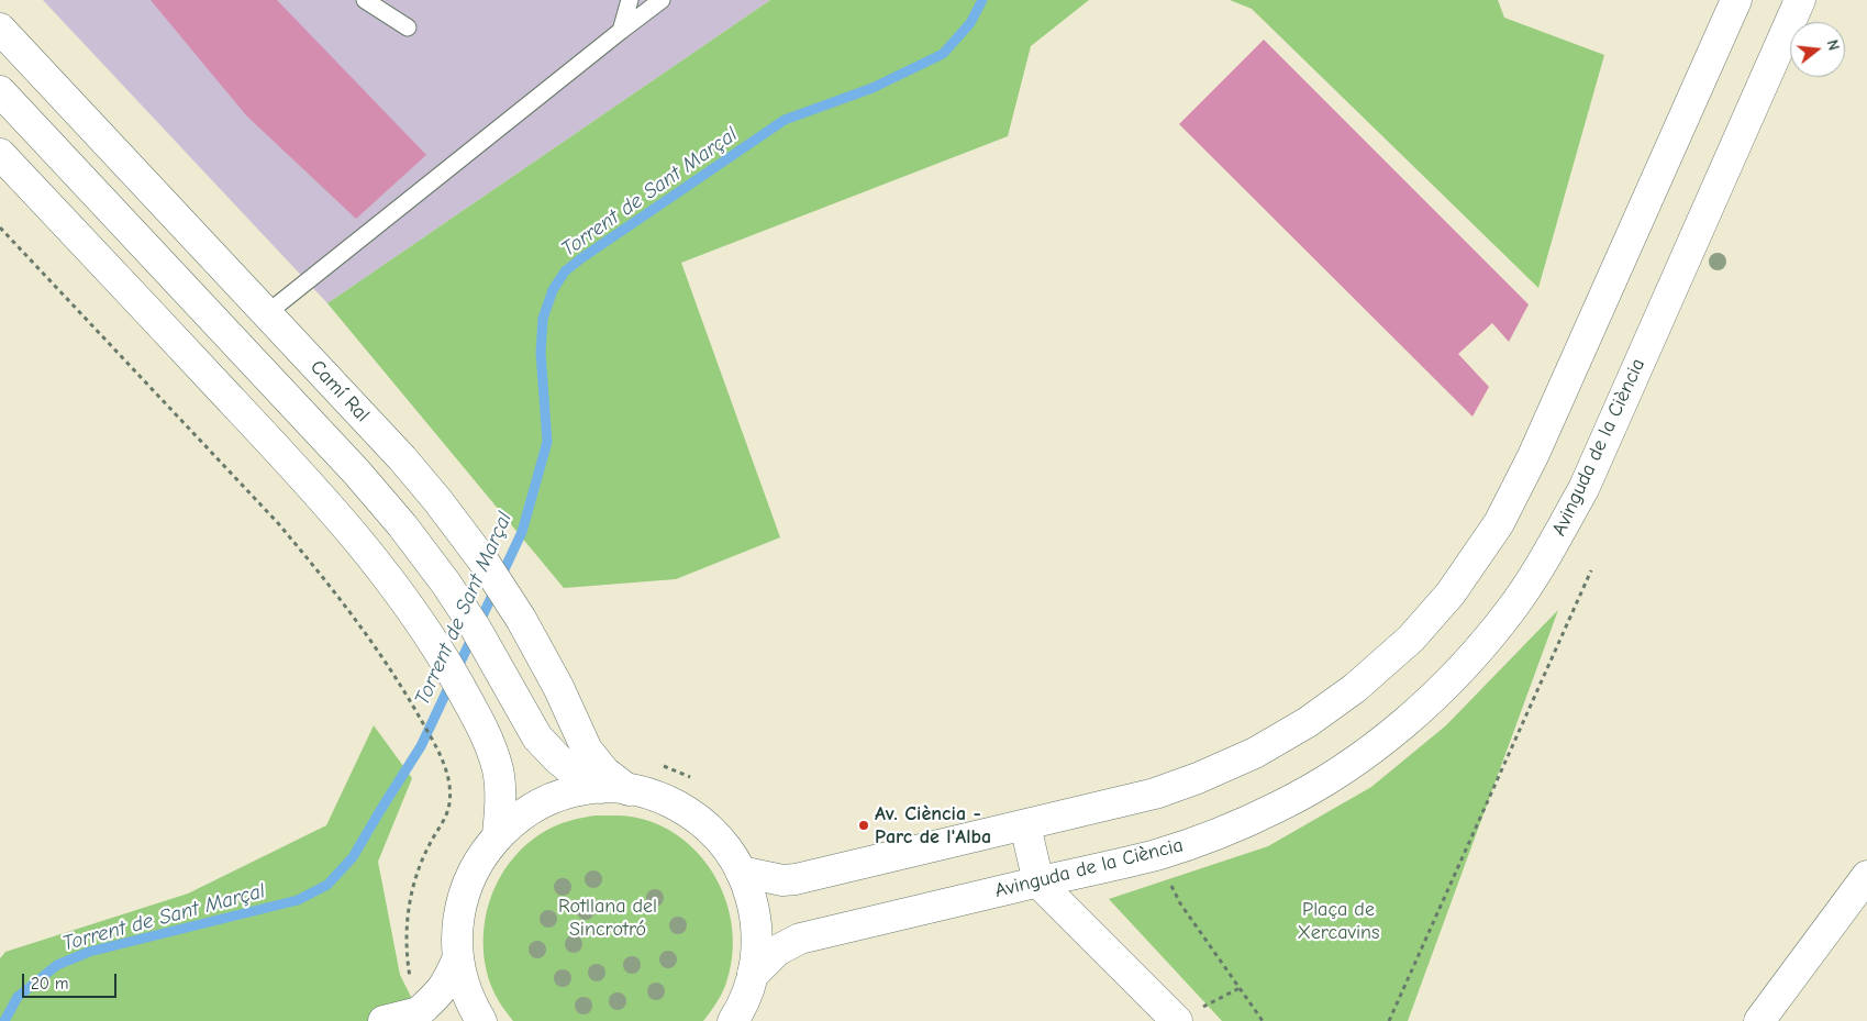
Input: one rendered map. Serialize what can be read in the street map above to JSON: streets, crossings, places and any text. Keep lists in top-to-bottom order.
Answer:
{
  "streets": {
    "street": ["Camí Ral", "Avinguda de la Ciència"]
  },
  "water": ["Torrent de Sant Marçal"],
  "parks": ["Rotllana del Sincrotró", "Plaça de Xercavins"],
  "places": ["Av. Ciència - Parc de l'Alba"],
  "scale_bar": "20 m",
  "north": "right"
}
